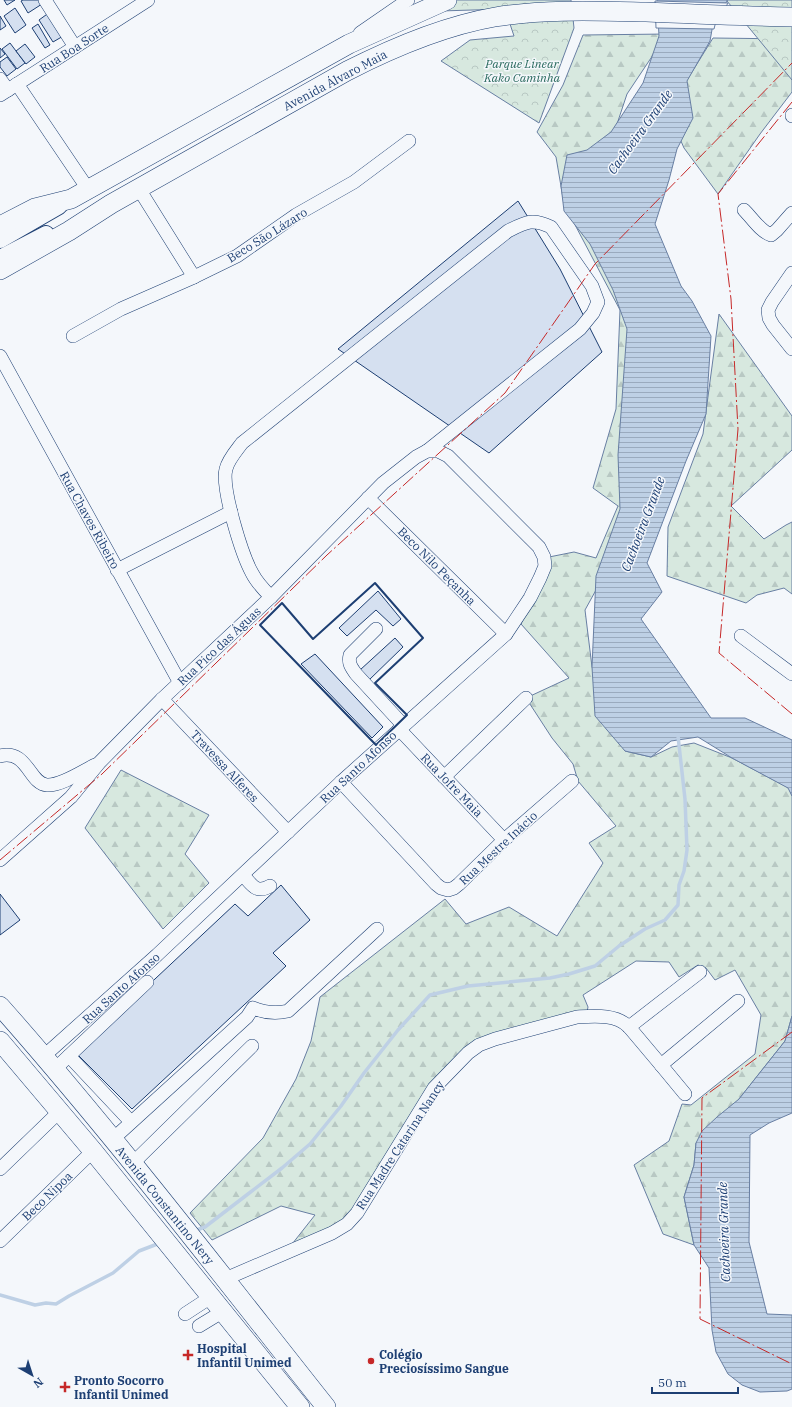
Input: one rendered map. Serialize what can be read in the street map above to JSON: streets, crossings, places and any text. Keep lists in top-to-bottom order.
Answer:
{
  "streets": {
    "highway": ["Avenida Álvaro Maia", "Avenida Constantino Nery"],
    "street": [
      "Rua Boa Sorte",
      "Beco São Lázaro",
      "Rua Chaves Ribeiro",
      "Beco Nilo Peçanha",
      "Rua Pico das Águas",
      "Travessa Alferes",
      "Rua Santo Afonso",
      "Rua Jofre Maia",
      "Rua Mestre Inácio",
      "Rua Madre Catarina Nancy",
      "Beco Nipoa"
    ]
  },
  "crossings": [
    ["Rua Chaves Ribeiro", "Rua Pico das Águas"],
    ["Beco Nilo Peçanha", "Rua Pico das Águas"],
    ["Beco Nilo Peçanha", "Rua Santo Afonso"],
    ["Rua Pico das Águas", "Travessa Alferes"],
    ["Rua Pico das Águas", "Rua Santo Afonso"],
    ["Travessa Alferes", "Rua Santo Afonso"],
    ["Rua Santo Afonso", "Rua Jofre Maia"],
    ["Rua Santo Afonso", "Rua Mestre Inácio"],
    ["Rua Santo Afonso", "Avenida Constantino Nery"],
    ["Rua Jofre Maia", "Rua Mestre Inácio"],
    ["Rua Madre Catarina Nancy", "Avenida Constantino Nery"],
    ["Beco Nipoa", "Avenida Constantino Nery"]
  ],
  "water": ["Cachoeira Grande"],
  "parks": ["Parque Linear Kako Caminha"],
  "places": {
    "health": ["Hospital Infantil Unimed", "Pronto Socorro Infantil Unimed"],
    "other": ["Colégio Preciosíssimo Sangue"]
  },
  "scale_bar": "50 m",
  "north": "bottom right"
}
